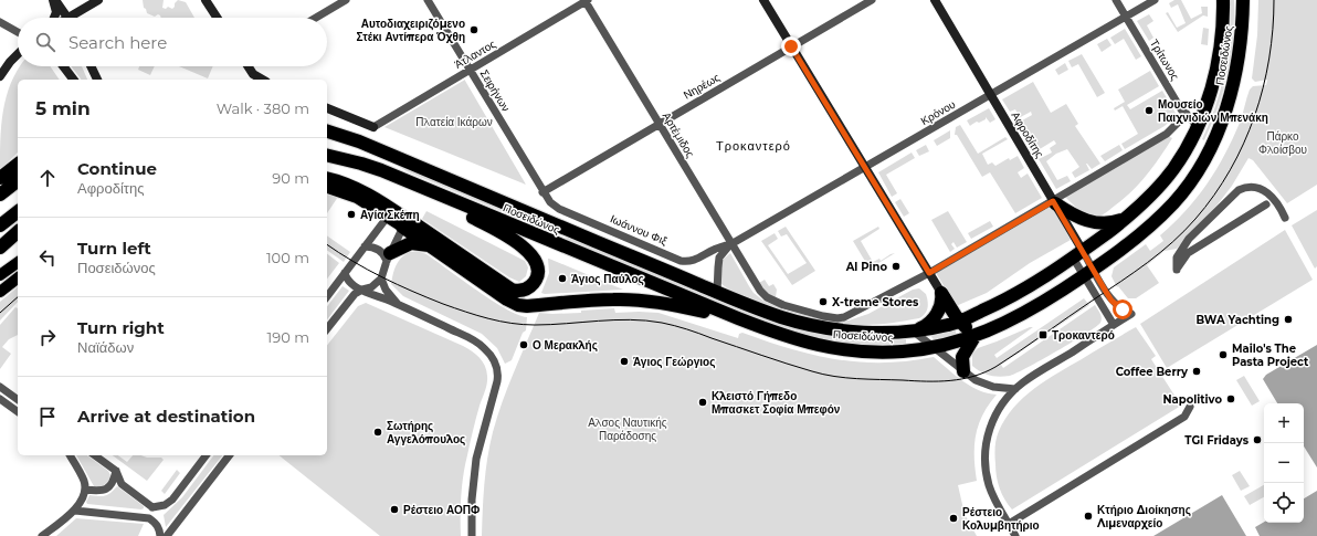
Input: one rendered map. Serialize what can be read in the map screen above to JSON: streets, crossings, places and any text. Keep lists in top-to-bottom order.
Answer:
{
  "streets": {
    "highway": ["Ποσειδώνος"],
    "street": [
      "Άτλαντος",
      "Τρίτωνος",
      "Νηρέως",
      "Σειρήνων",
      "Κρόνου",
      "Αρτέμιδος",
      "Αφροδίτης",
      "Ιωάννου Φιξ"
    ]
  },
  "crossings": [
    ["Άτλαντος", "Σειρήνων"],
    ["Άτλαντος", "Αρτέμιδος"],
    ["Ποσειδώνος", "Τρίτωνος"],
    ["Ποσειδώνος", "Αρτέμιδος"],
    ["Ποσειδώνος", "Αφροδίτης"],
    ["Τρίτωνος", "Κρόνου"],
    ["Νηρέως", "Σειρήνων"],
    ["Νηρέως", "Αρτέμιδος"],
    ["Νηρέως", "Ιωάννου Φιξ"],
    ["Σειρήνων", "Ιωάννου Φιξ"],
    ["Κρόνου", "Αρτέμιδος"],
    ["Κρόνου", "Αφροδίτης"],
    ["Κρόνου", "Ιωάννου Φιξ"],
    ["Αρτέμιδος", "Ιωάννου Φιξ"]
  ],
  "districts": ["Τροκαντερό"],
  "parks": ["Πλατεία Ικάρων", "Πάρκο Φλοίσβου", "Αλσος Ναυτικής Παράδοσης"],
  "places": {
    "other": [
      "Αυτοδιαχειριζόμενο Στέκι Αντίπερα Όχθη",
      "Μουσείο Παιχνιδιών Μπενάκη",
      "Αγία Σκέπη",
      "Al Pino",
      "Άγιος Παύλος",
      "X-treme Stores",
      "BWA Yachting",
      "Ο Μερακλής",
      "Mailo's The Pasta Project",
      "Άγιος Γεώργιος",
      "Coffee Berry",
      "Napolitivo",
      "Κλειστό Γήπεδο Μπασκετ Σοφία Μπεφόν",
      "Σωτήρης Αγγελόπουλος",
      "TGI Fridays",
      "Ρέστειο ΑΟΠΦ",
      "Κτήριο Διοίκησης Λιμεναρχείο",
      "Ρέστειο Κολυμβητήριο"
    ],
    "transit": ["Τροκαντερό"]
  },
  "page": {
    "search": "Search here",
    "heading": ["5 min", "Walk · 380 m"],
    "list": [
      ["Continue", "Αφροδίτης", "90 m"],
      ["Turn left", "Ποσειδώνος", "100 m"],
      ["Turn right", "Ναϊάδων", "190 m"],
      "Arrive at destination"
    ],
    "map_buttons": ["+", "−"]
  }
}
